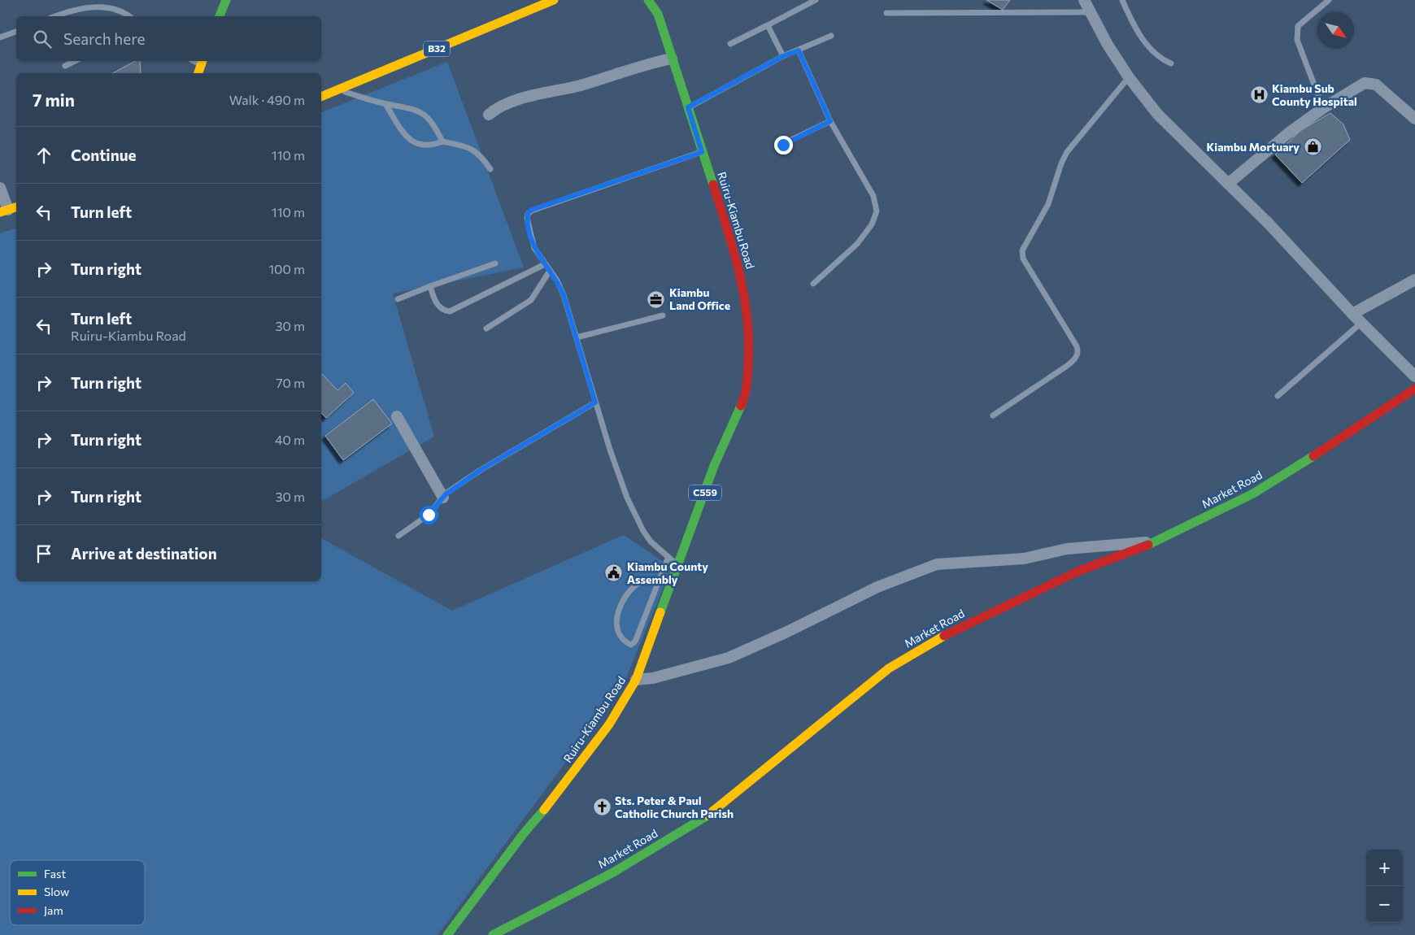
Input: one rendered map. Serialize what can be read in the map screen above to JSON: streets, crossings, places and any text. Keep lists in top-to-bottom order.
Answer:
{
  "streets": {
    "main road": [
      "B32",
      "Ruiru-Kiambu Road",
      "Market Road",
      "C559"
    ]
  },
  "places": {
    "hospital": ["Kiambu Sub County Hospital"],
    "shop": ["Kiambu Mortuary"],
    "office": ["Kiambu Land Office"],
    "public building": ["Kiambu County Assembly"],
    "church": ["Sts. Peter & Paul Catholic Church Parish"]
  },
  "legend": ["Fast", "Slow", "Jam"],
  "north": "bottom right",
  "page": {
    "search": "Search here",
    "heading": ["7 min", "Walk · 490 m"],
    "list": [
      ["Continue", "110 m"],
      ["Turn left", "110 m"],
      ["Turn right", "100 m"],
      ["Turn left", "Ruiru-Kiambu Road", "30 m"],
      ["Turn right", "70 m"],
      ["Turn right", "40 m"],
      ["Turn right", "30 m"],
      "Arrive at destination"
    ],
    "map_buttons": ["+", "−"]
  }
}
